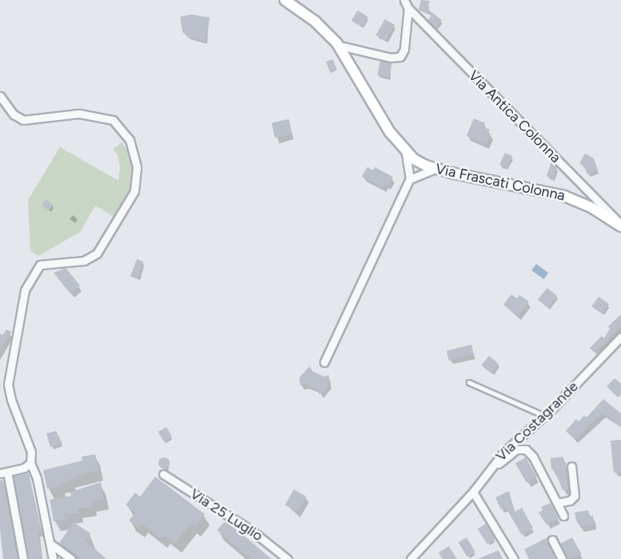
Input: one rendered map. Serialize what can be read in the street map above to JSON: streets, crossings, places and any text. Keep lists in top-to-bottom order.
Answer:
{
  "streets": {
    "street": [
      "Via Antica Colonna",
      "Via Frascati Colonna",
      "Via Costagrande",
      "Via 25 Luglio"
    ]
  },
  "crossings": [
    ["Via Antica Colonna", "Via Frascati Colonna"]
  ]
}
